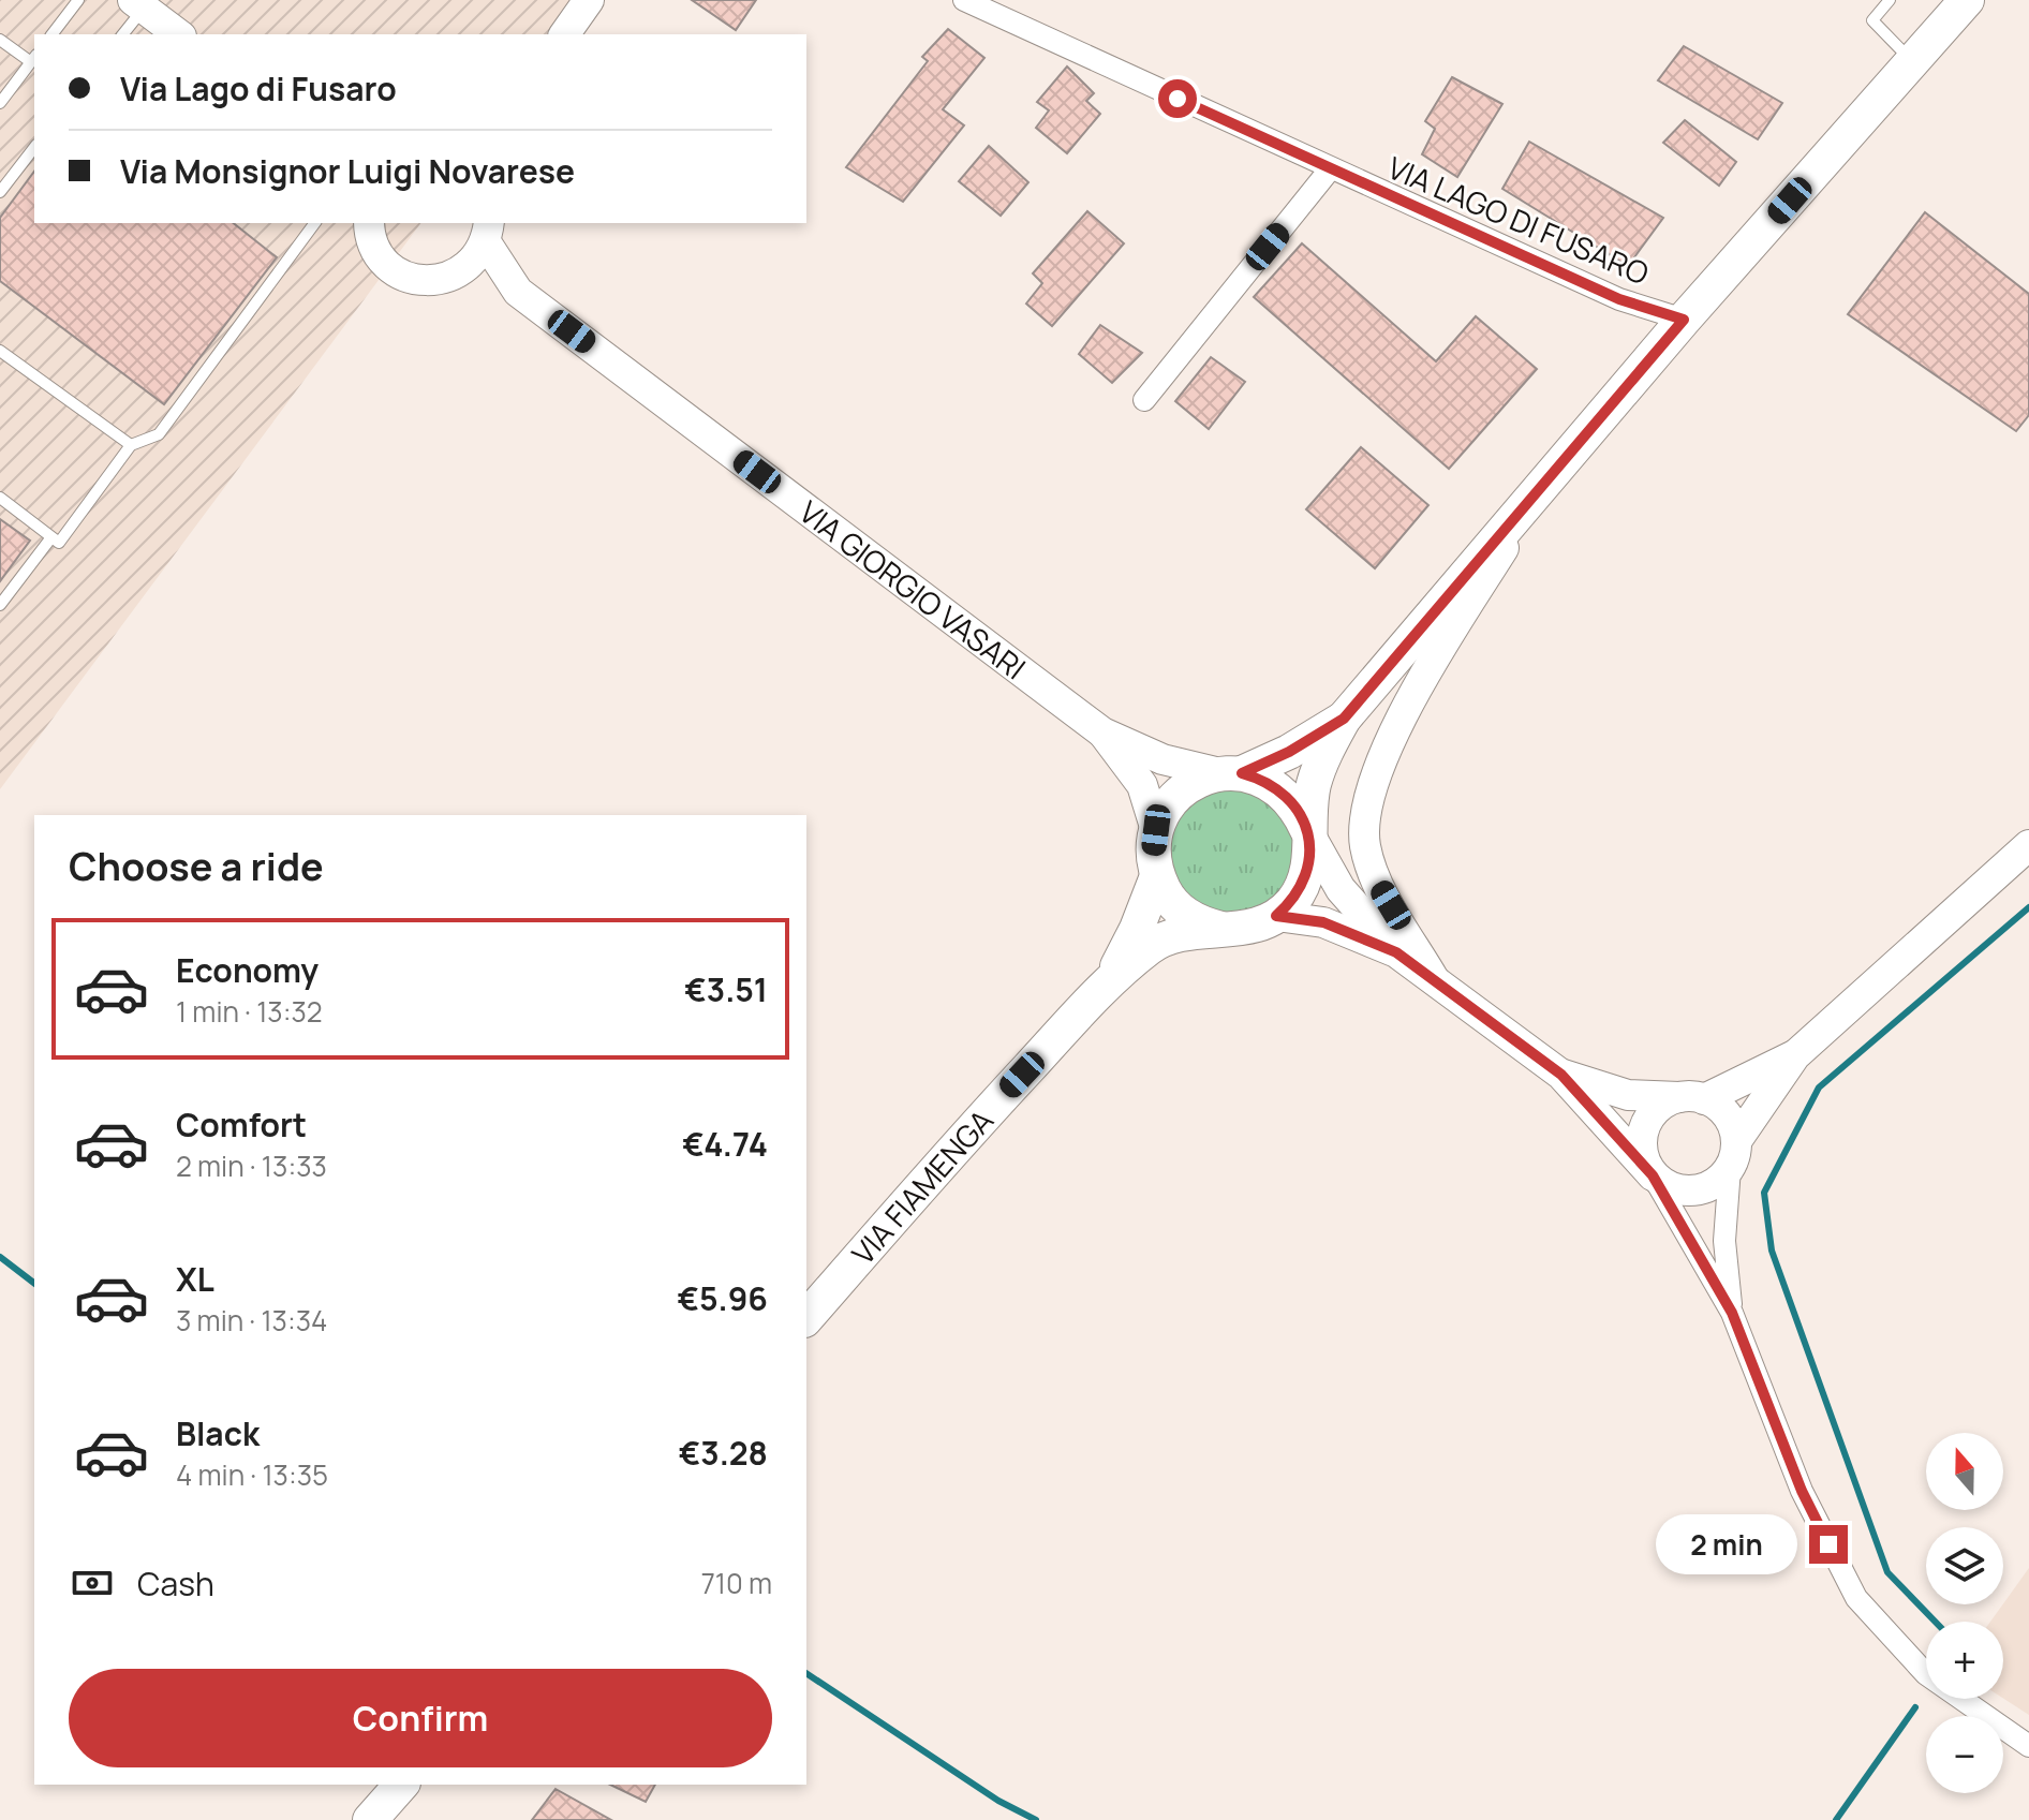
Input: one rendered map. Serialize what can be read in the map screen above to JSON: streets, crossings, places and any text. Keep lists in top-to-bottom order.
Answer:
{
  "streets": {
    "main road": ["VIA GIORGIO VASARI", "VIA FIAMENGA"],
    "street": ["VIA LAGO DI FUSARO"]
  },
  "crossings": [
    ["VIA GIORGIO VASARI", "VIA FIAMENGA"]
  ],
  "north": "top",
  "page": {
    "banner": ["Via Lago di Fusaro", "Via Monsignor Luigi Novarese"],
    "heading": "Choose a ride",
    "list": [
      {
        "name": "Economy",
        "note": "1 min · 13:32",
        "value": "€3.51"
      },
      {
        "name": "Comfort",
        "note": "2 min · 13:33",
        "value": "€4.74"
      },
      {
        "name": "XL",
        "note": "3 min · 13:34",
        "value": "€5.96"
      },
      {
        "name": "Black",
        "note": "4 min · 13:35",
        "value": "€3.28"
      }
    ],
    "map_buttons": ["+", "−"],
    "bubble": "2 min",
    "pay": ["Cash", "710 m"],
    "buttons": "Confirm"
  }
}
